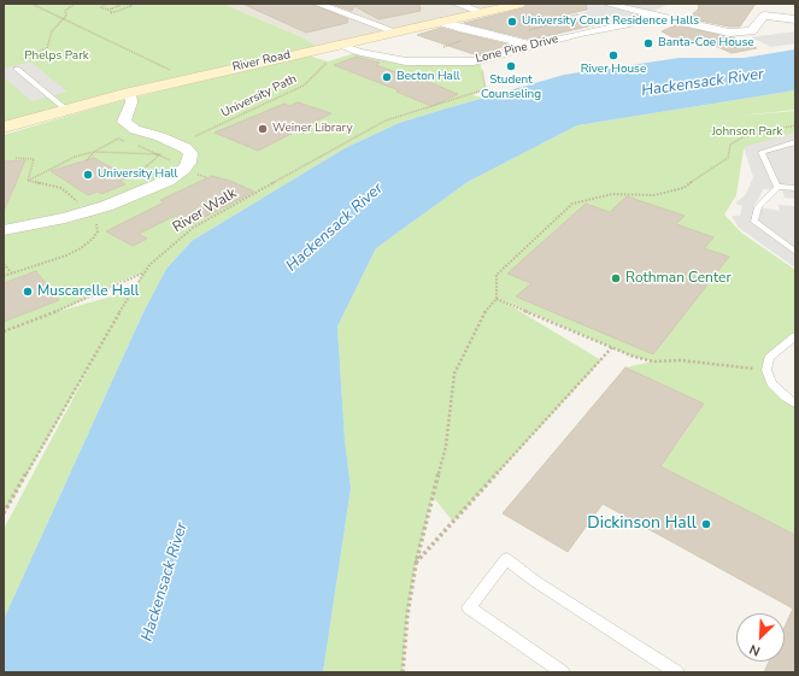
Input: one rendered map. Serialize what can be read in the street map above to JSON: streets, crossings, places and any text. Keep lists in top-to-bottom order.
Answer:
{
  "streets": {
    "main road": ["River Road"],
    "street": ["Lone Pine Drive"],
    "path": ["University Path", "River Walk"]
  },
  "crossings": [
    ["Lone Pine Drive", "River Road"],
    ["Lone Pine Drive", "River Walk"]
  ],
  "water": ["Hackensack River"],
  "parks": ["Phelps Park", "Johnson Park"],
  "places": [
    "University Court Residence Halls",
    "Banta-Coe House",
    "River House",
    "Student Counseling",
    "Becton Hall",
    "Weiner Library",
    "University Hall",
    "Rothman Center",
    "Muscarelle Hall",
    "Dickinson Hall"
  ],
  "north": "bottom left"
}
